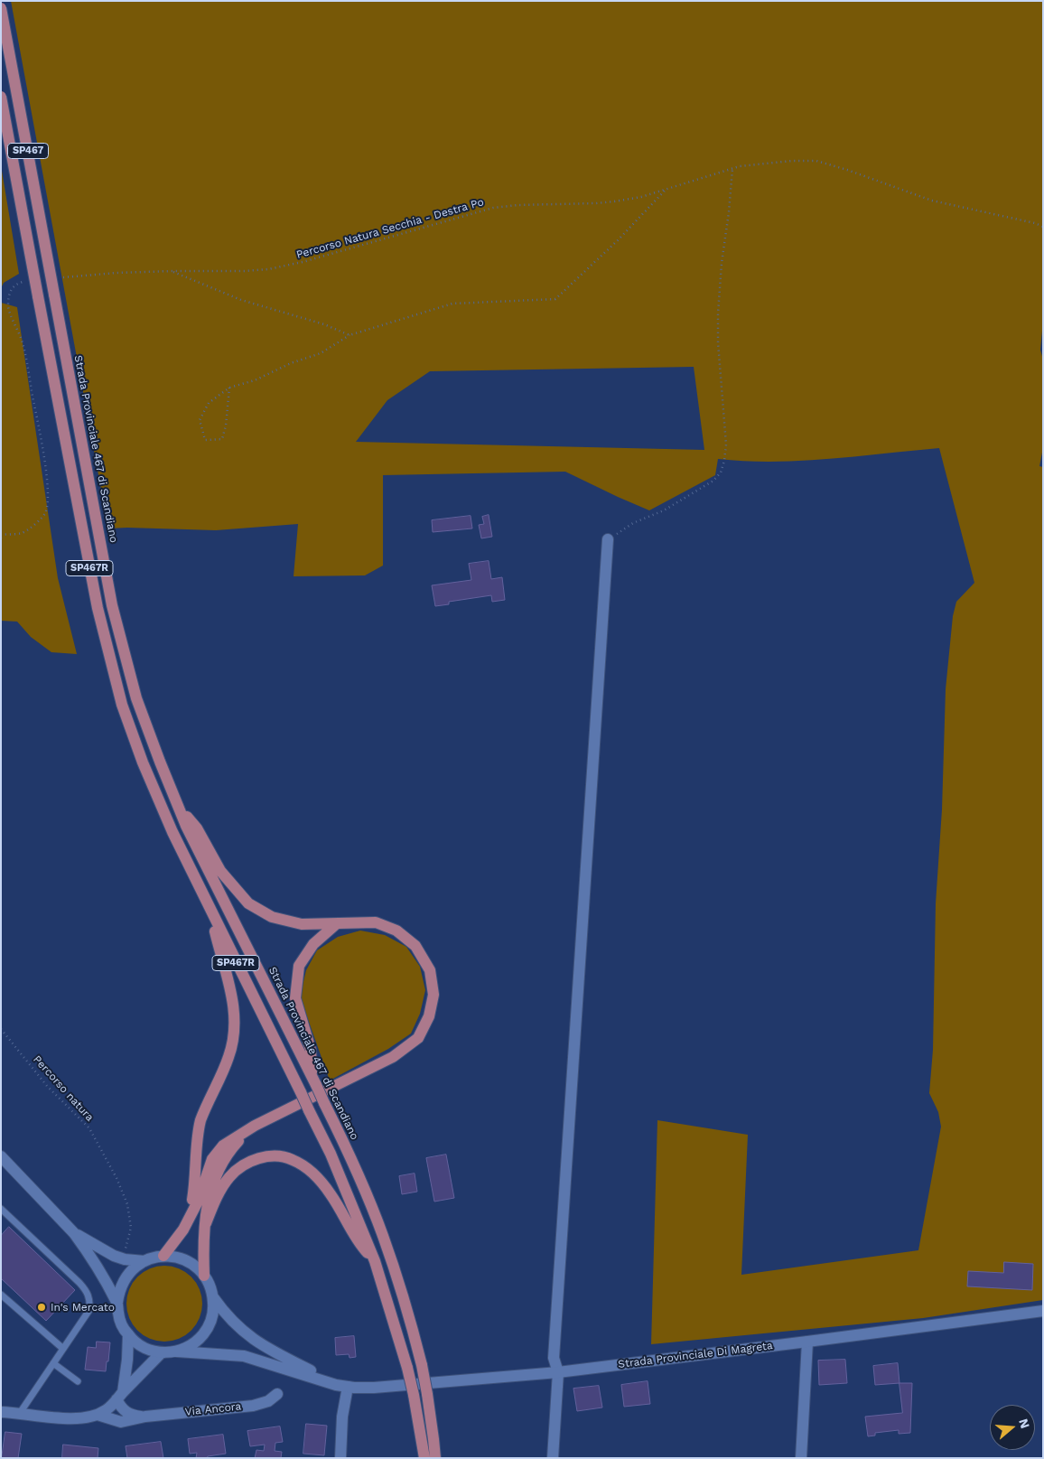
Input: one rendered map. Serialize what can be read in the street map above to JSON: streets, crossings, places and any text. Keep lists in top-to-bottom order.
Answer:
{
  "streets": {
    "main road": [
      "SP467",
      "Strada Provinciale 467 di Scandiano",
      "SP467R",
      "Strada Provinciale Di Magreta",
      "Via Ancora"
    ],
    "path": ["Percorso Natura Secchia - Destra Po", "Percorso natura"]
  },
  "crossings": [
    ["SP467", "SP467R"]
  ],
  "places": ["In's Mercato"],
  "north": "right"
}
